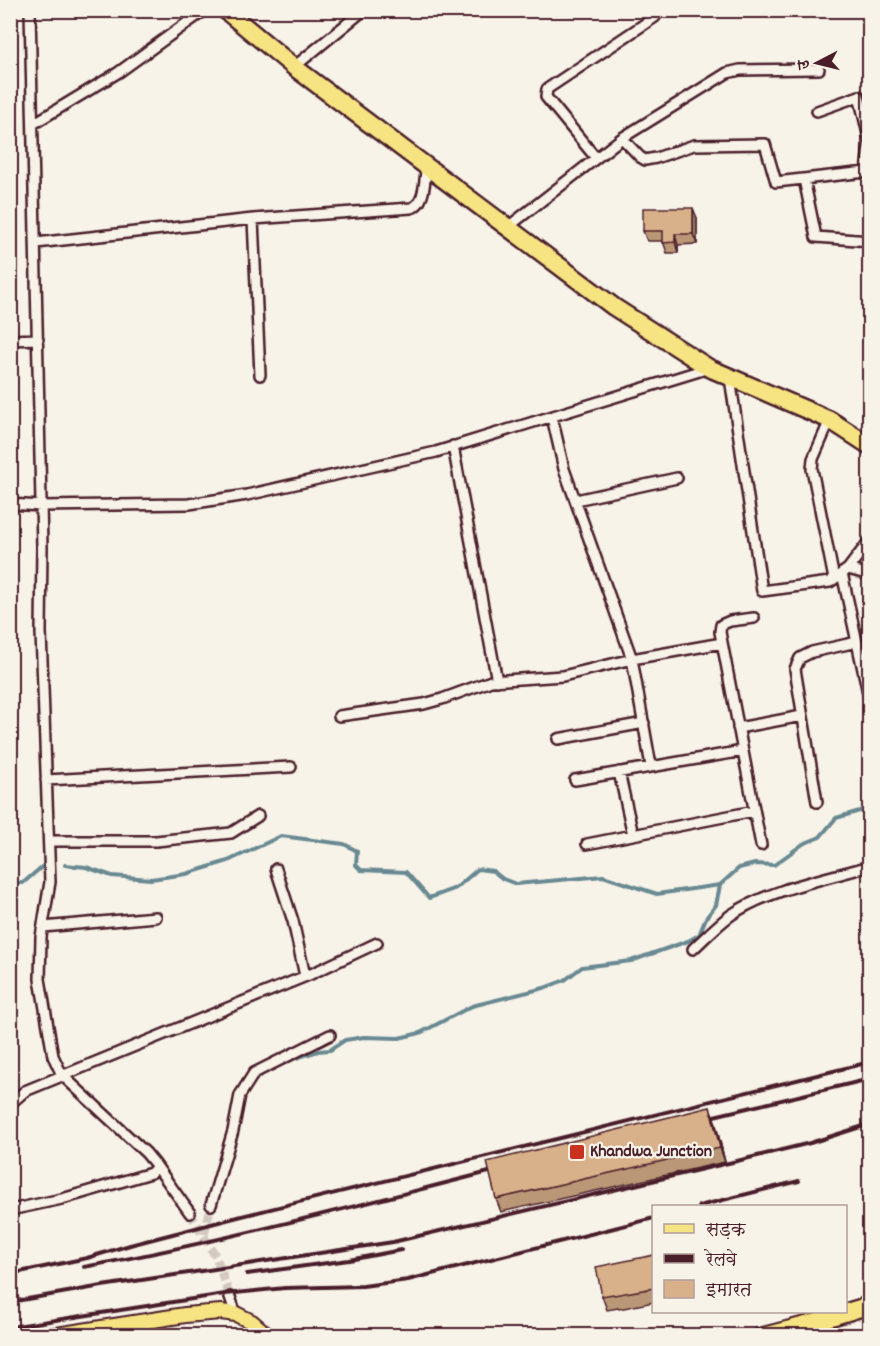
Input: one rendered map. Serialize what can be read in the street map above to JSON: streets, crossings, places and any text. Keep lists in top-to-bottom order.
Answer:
{
  "places": {
    "transit": ["Khandwa Junction"]
  },
  "legend": ["सड़क", "रेलवे", "इमारत"],
  "north": "left"
}
